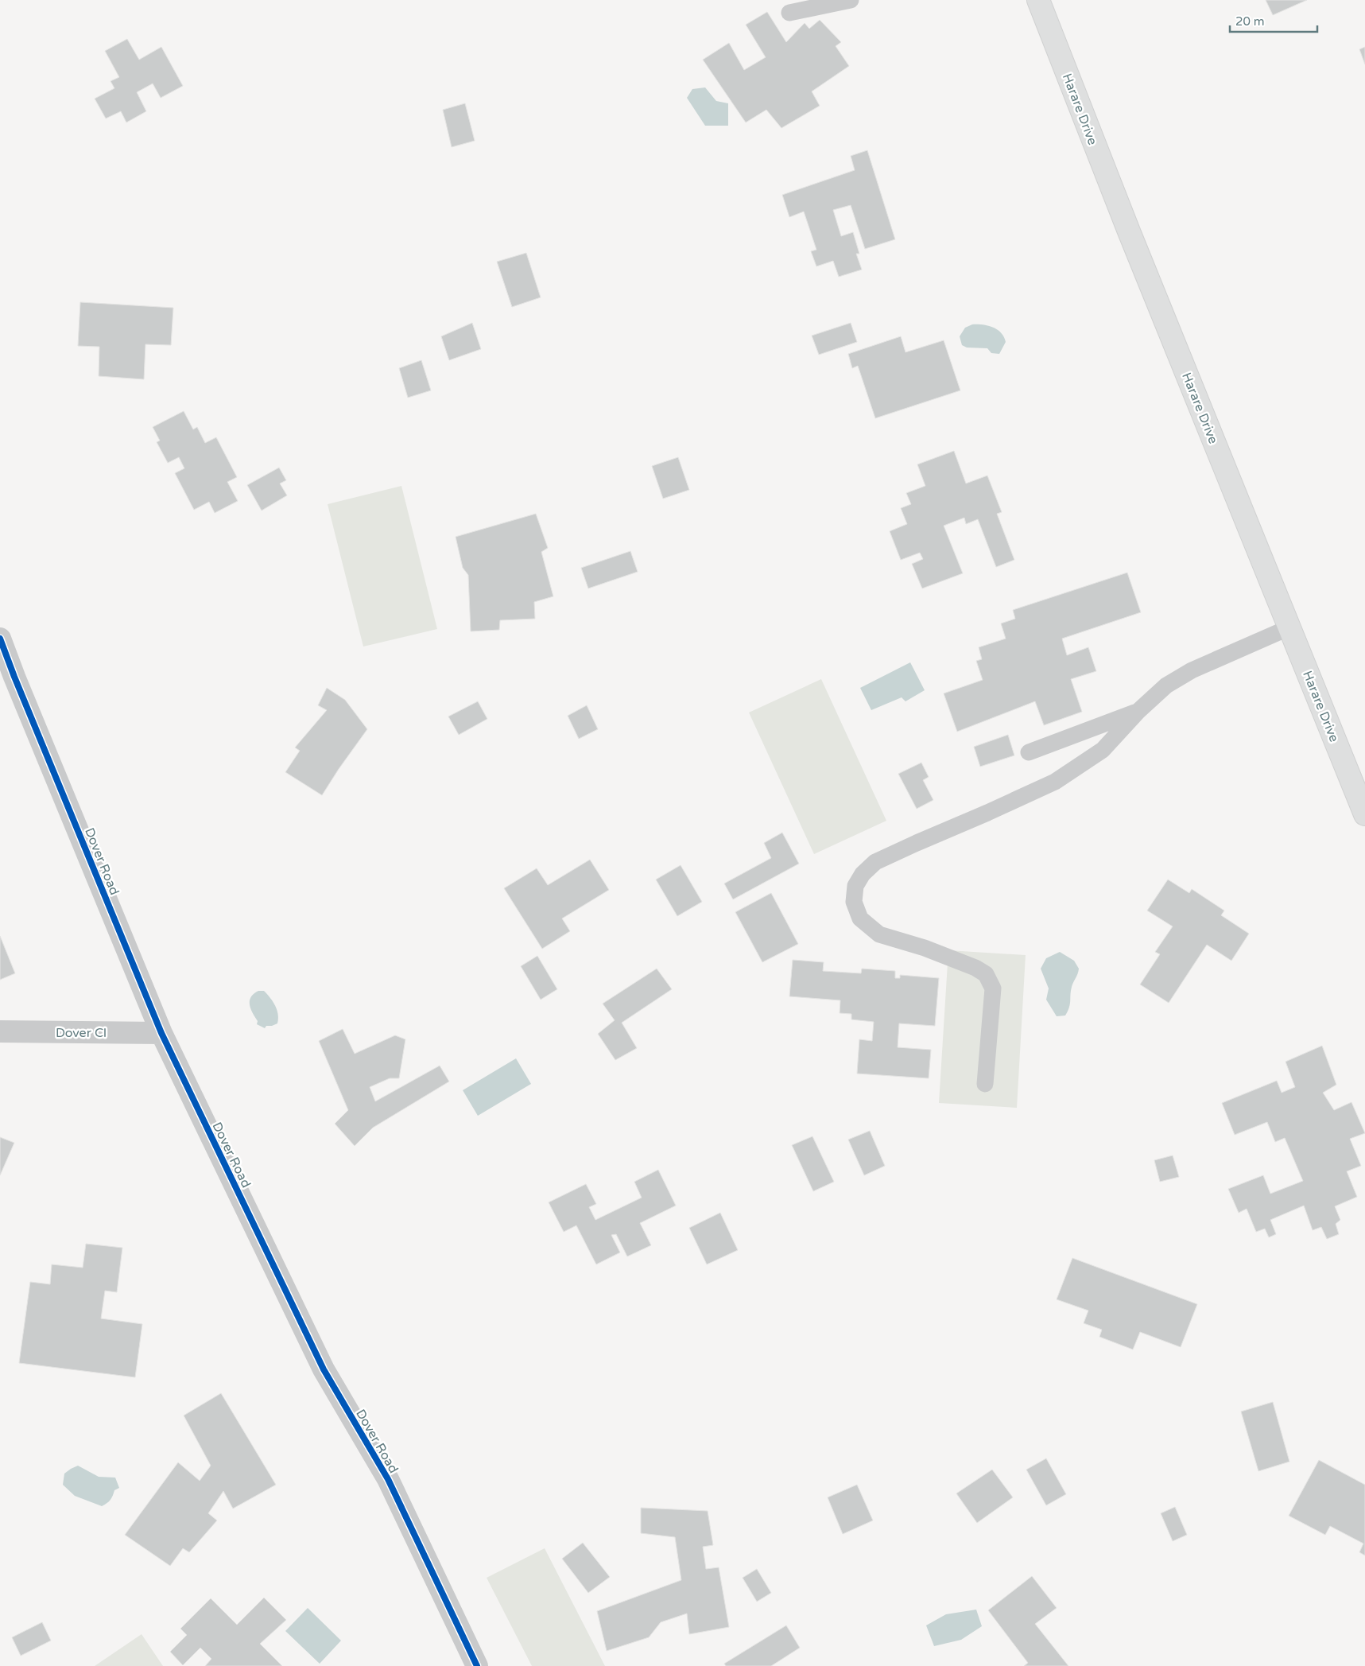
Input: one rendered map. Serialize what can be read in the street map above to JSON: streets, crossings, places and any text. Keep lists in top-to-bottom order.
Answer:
{
  "streets": {
    "main road": ["Harare Drive"],
    "street": ["Dover Road", "Dover Cl"]
  },
  "crossings": [
    ["Dover Road", "Dover Cl"]
  ],
  "scale_bar": "20 m"
}
